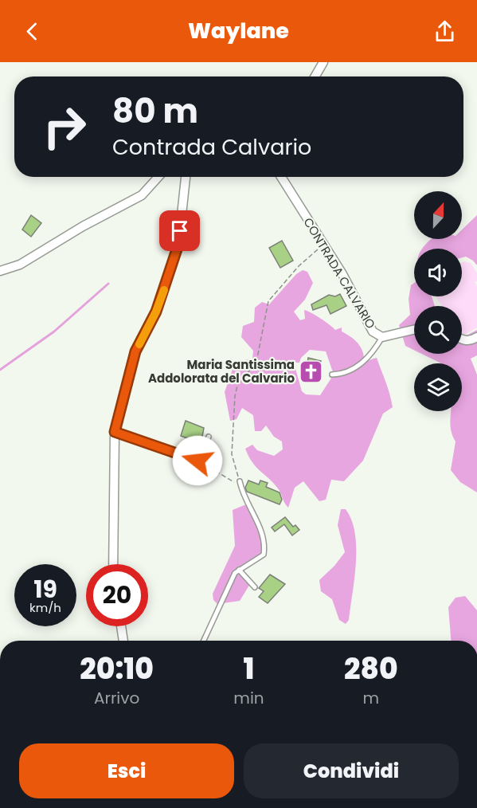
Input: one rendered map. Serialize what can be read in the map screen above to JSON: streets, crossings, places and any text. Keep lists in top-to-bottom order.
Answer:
{
  "streets": {
    "street": ["CONTRADA CALVARIO"]
  },
  "places": {
    "church": ["Maria Santissima Addolorata del Calvario"]
  },
  "north": "top",
  "page": {
    "header": "Waylane",
    "turn": ["80 m", "Contrada Calvario"],
    "speed": "19 km/h",
    "limit": "20",
    "eta": [
      "20:10",
      "Arrivo",
      "1",
      "min",
      "280",
      "m"
    ],
    "buttons": ["Esci", "Condividi"]
  }
}
